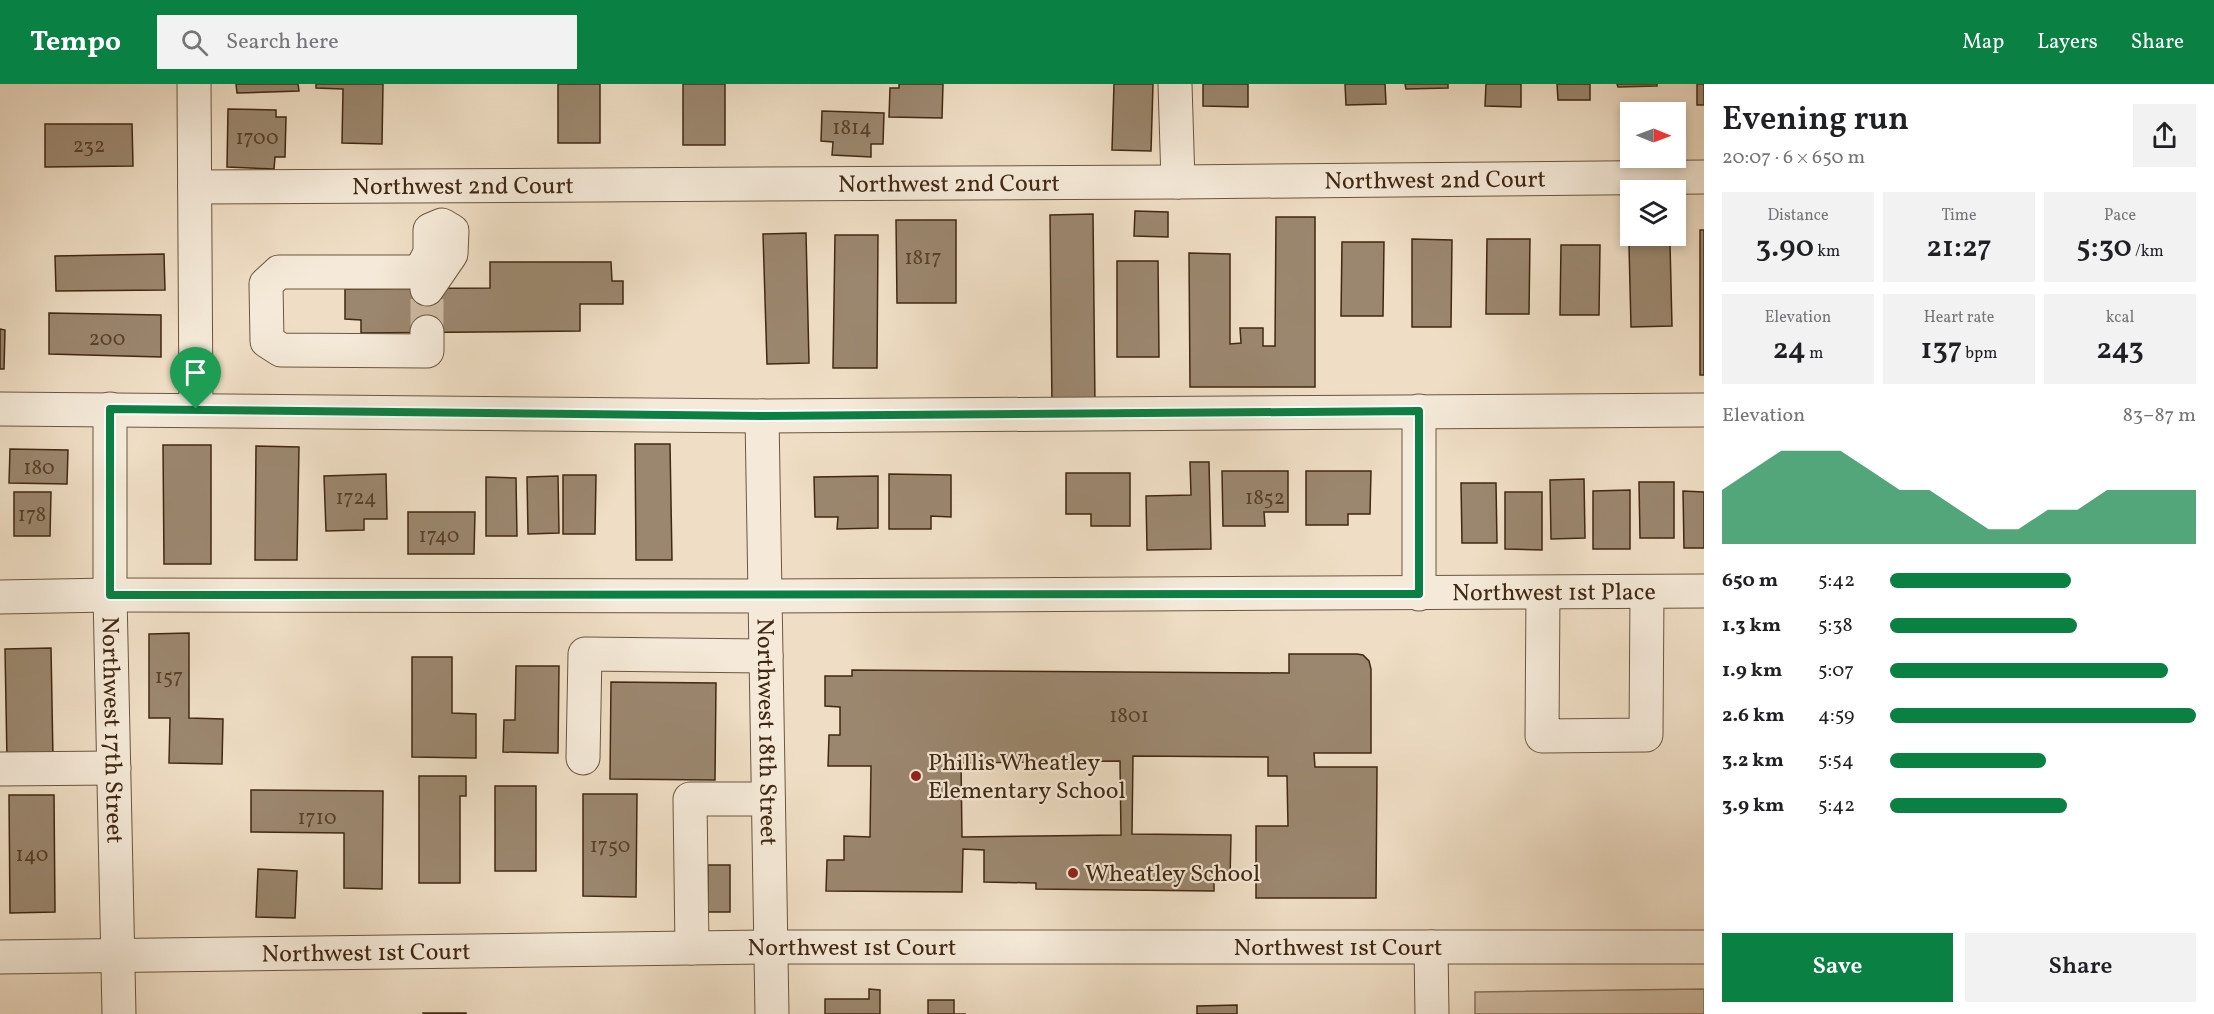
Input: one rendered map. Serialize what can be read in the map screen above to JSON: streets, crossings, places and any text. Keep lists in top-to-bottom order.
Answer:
{
  "streets": {
    "street": [
      "Northwest 2nd Court",
      "Northwest 1st Place",
      "Northwest 17th Street",
      "Northwest 18th Street",
      "Northwest 1st Court"
    ]
  },
  "crossings": [
    ["Northwest 1st Place", "Northwest 17th Street"],
    ["Northwest 1st Place", "Northwest 18th Street"],
    ["Northwest 17th Street", "Northwest 1st Court"],
    ["Northwest 18th Street", "Northwest 1st Court"]
  ],
  "places": ["Phillis Wheatley Elementary School", "Wheatley School"],
  "house_numbers": [
    "1814",
    "1700",
    "232",
    "1817",
    "200",
    "180",
    "1724",
    "1852",
    "178",
    "1740",
    "157",
    "1801",
    "1710",
    "1750",
    "140"
  ],
  "north": "right",
  "page": {
    "header": "Tempo",
    "search": "Search here",
    "nav": ["Map", "Layers", "Share"],
    "heading": ["Evening run", "20:07 · 6 × 650 m"],
    "stats": [
      ["Distance", "3.90 km"],
      ["Time", "21:27"],
      ["Pace", "5:30 /km"],
      ["Elevation", "24 m"],
      ["Heart rate", "137 bpm"],
      ["kcal", "243"]
    ],
    "chart": ["Elevation", "83–87 m"],
    "list": [
      {
        "name": "650 m",
        "note": "5:42"
      },
      {
        "name": "1.3 km",
        "note": "5:38"
      },
      {
        "name": "1.9 km",
        "note": "5:07"
      },
      {
        "name": "2.6 km",
        "note": "4:59"
      },
      {
        "name": "3.2 km",
        "note": "5:54"
      },
      {
        "name": "3.9 km",
        "note": "5:42"
      }
    ],
    "buttons": ["Save", "Share"]
  }
}
